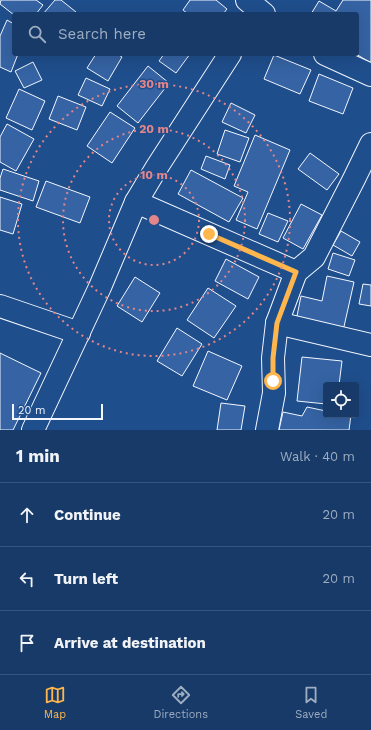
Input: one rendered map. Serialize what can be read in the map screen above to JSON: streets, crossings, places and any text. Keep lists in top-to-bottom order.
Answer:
{
  "scale_bar": "20 m",
  "page": {
    "search": "Search here",
    "scale": "20 m",
    "heading": ["1 min", "Walk · 40 m"],
    "list": [
      ["Continue", "20 m"],
      ["Turn left", "20 m"],
      "Arrive at destination"
    ],
    "nav": ["Map", "Directions", "Saved"]
  },
  "rings": ["30 m", "20 m", "10 m"]
}
